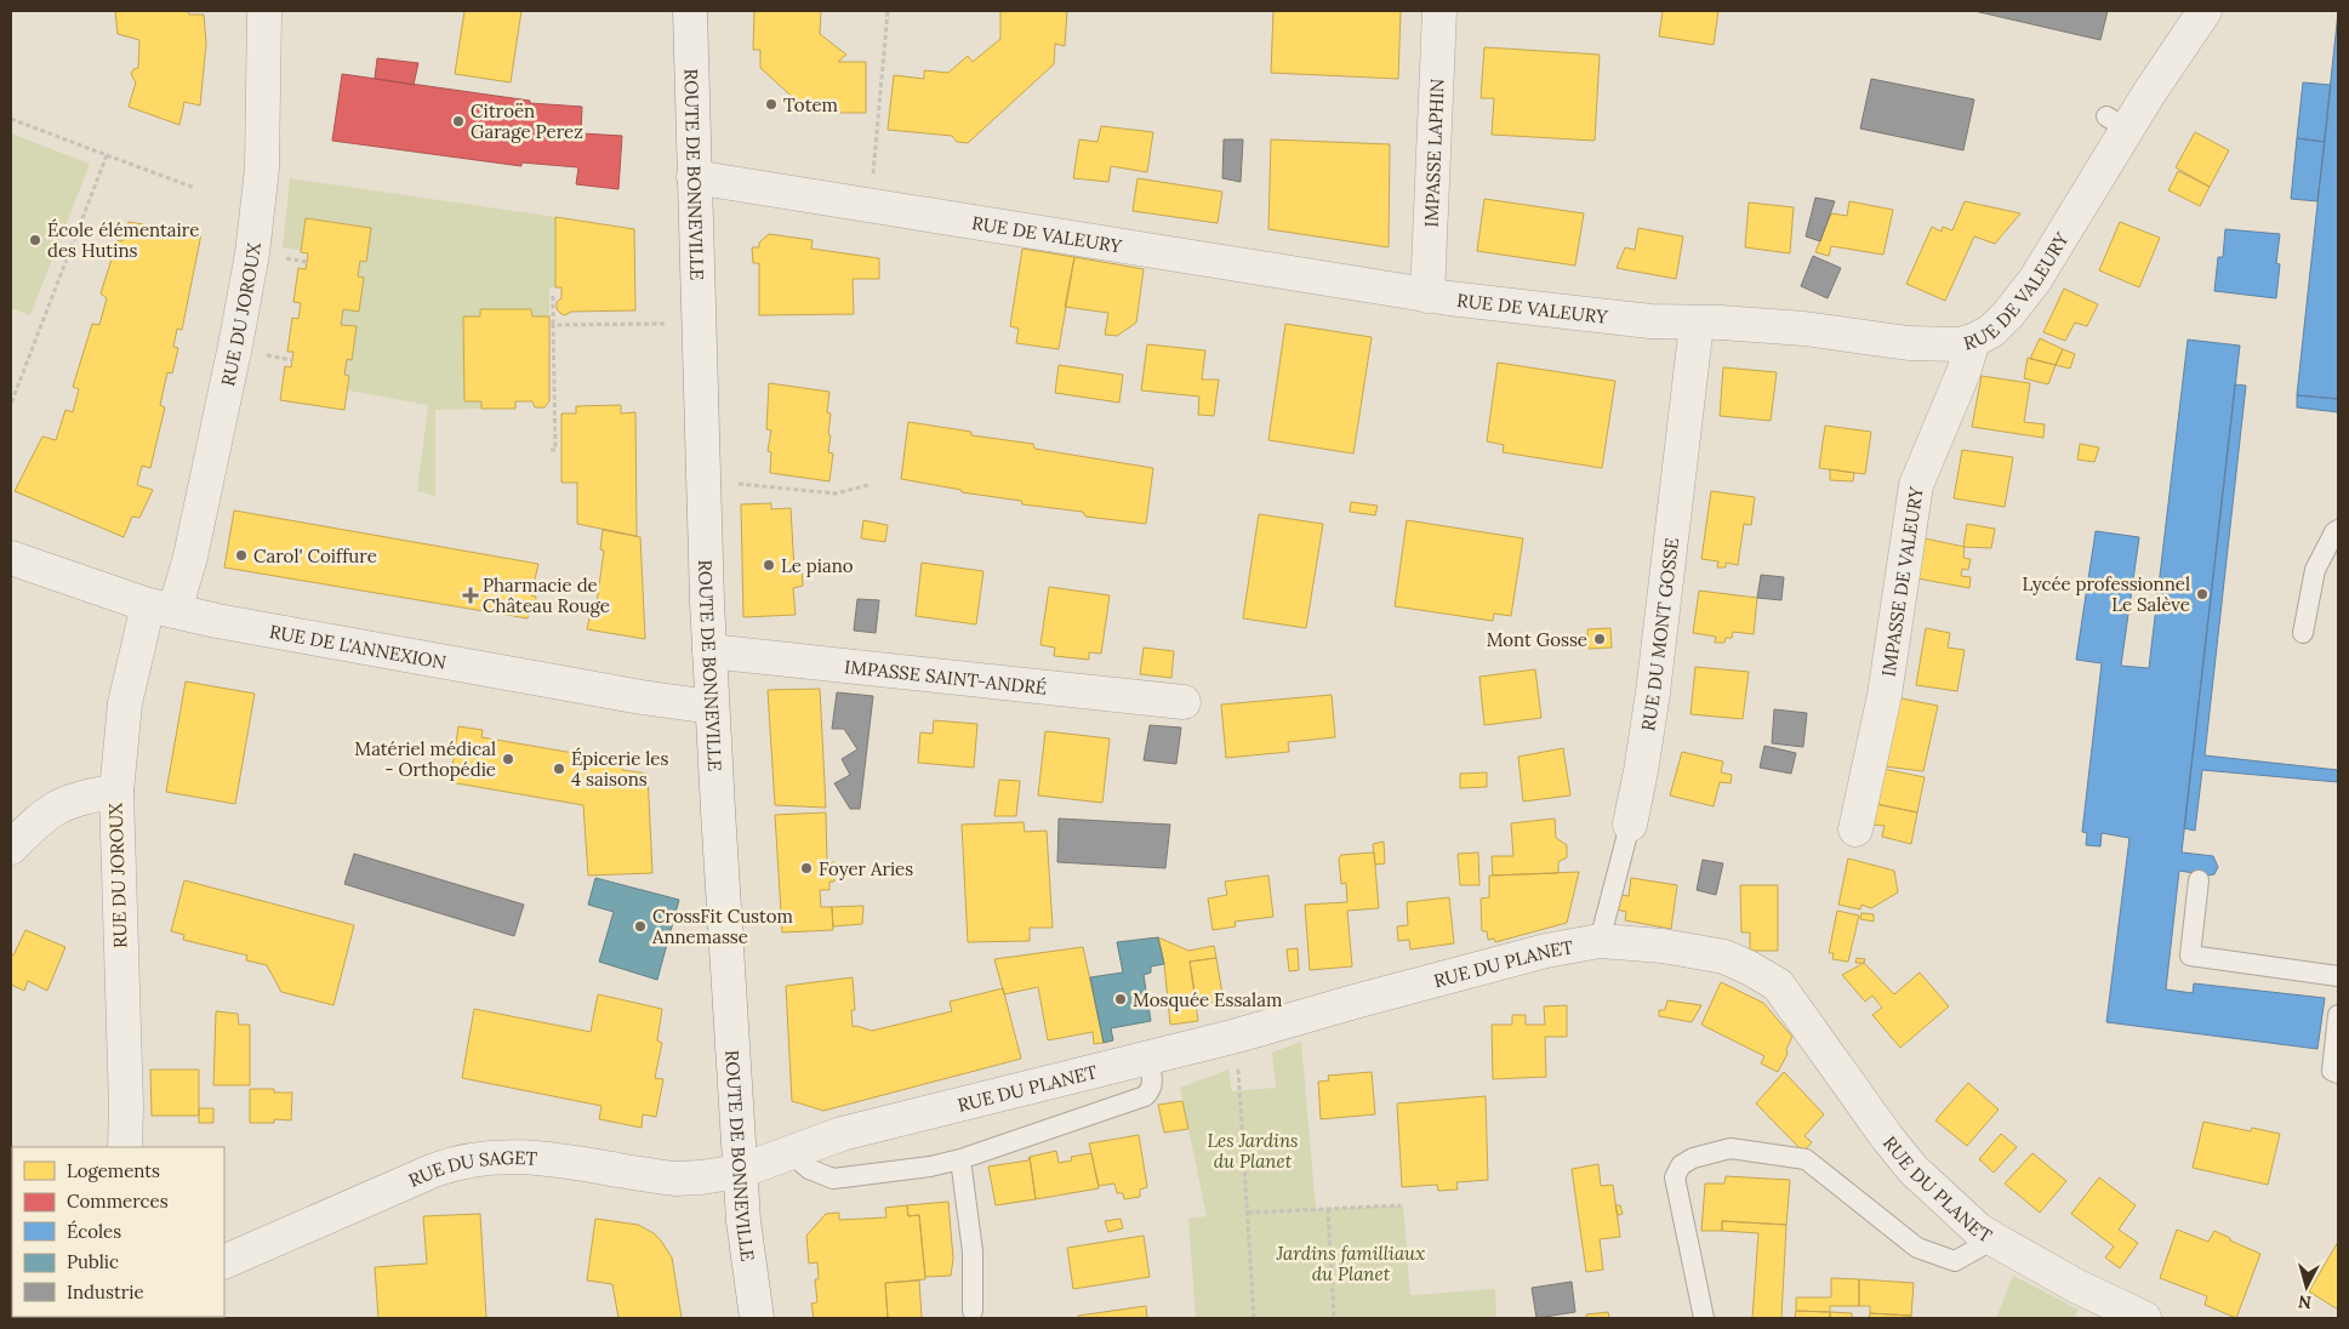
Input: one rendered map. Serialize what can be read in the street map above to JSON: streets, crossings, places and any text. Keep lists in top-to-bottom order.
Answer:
{
  "streets": {
    "street": [
      "IMPASSE LAPHIN",
      "ROUTE DE BONNEVILLE",
      "RUE DE VALEURY",
      "RUE DU JOROUX",
      "IMPASSE DE VALEURY",
      "RUE DU MONT GOSSE",
      "RUE DE L'ANNEXION",
      "IMPASSE SAINT-ANDRÉ",
      "RUE DU PLANET",
      "RUE DU SAGET"
    ]
  },
  "crossings": [
    ["IMPASSE LAPHIN", "RUE DE VALEURY"],
    ["ROUTE DE BONNEVILLE", "RUE DE VALEURY"],
    ["ROUTE DE BONNEVILLE", "RUE DE L'ANNEXION"],
    ["ROUTE DE BONNEVILLE", "IMPASSE SAINT-ANDRÉ"],
    ["ROUTE DE BONNEVILLE", "RUE DU PLANET"],
    ["ROUTE DE BONNEVILLE", "RUE DU SAGET"],
    ["RUE DE VALEURY", "IMPASSE DE VALEURY"],
    ["RUE DE VALEURY", "RUE DU MONT GOSSE"],
    ["RUE DU JOROUX", "RUE DE L'ANNEXION"],
    ["RUE DU MONT GOSSE", "RUE DU PLANET"],
    ["RUE DU PLANET", "RUE DU SAGET"]
  ],
  "parks": ["Les Jardins du Planet", "Jardins familliaux du Planet"],
  "places": {
    "other": [
      "Totem",
      "Citroën Garage Perez",
      "École élémentaire des Hutins",
      "Carol' Coiffure",
      "Le piano",
      "Lycée professionnel Le Salève",
      "Mont Gosse",
      "Matériel médical - Orthopédie",
      "Épicerie les 4 saisons",
      "Foyer Aries",
      "CrossFit Custom Annemasse",
      "Mosquée Essalam"
    ],
    "health": ["Pharmacie de Château Rouge"]
  },
  "legend": [
    "Logements",
    "Commerces",
    "Écoles",
    "Public",
    "Industrie"
  ],
  "north": "bottom"
}
